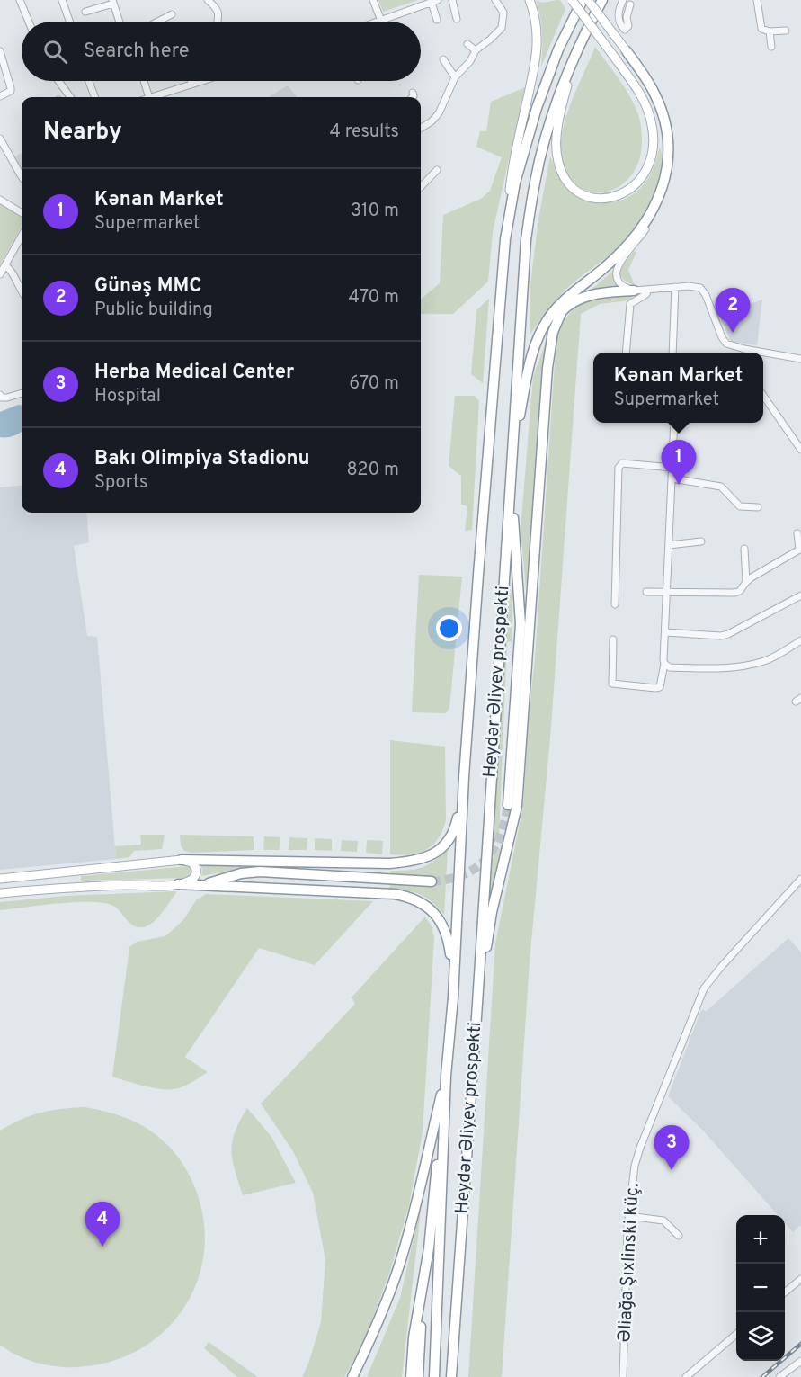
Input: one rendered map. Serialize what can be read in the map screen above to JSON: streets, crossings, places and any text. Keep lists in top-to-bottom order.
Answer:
{
  "streets": {
    "highway": ["Heydər Əliyev prospekti"],
    "street": ["Əliağa Şıxlinski küç."]
  },
  "page": {
    "search": "Search here",
    "heading": ["Nearby", "4 results"],
    "list": [
      {
        "mark": "1",
        "name": "Kənan Market",
        "note": "Supermarket",
        "value": "310 m"
      },
      {
        "mark": "2",
        "name": "Günəş MMC",
        "note": "Public building",
        "value": "470 m"
      },
      {
        "mark": "3",
        "name": "Herba Medical Center",
        "note": "Hospital",
        "value": "670 m"
      },
      {
        "mark": "4",
        "name": "Bakı Olimpiya Stadionu",
        "note": "Sports",
        "value": "820 m"
      }
    ],
    "pins": [
      "2",
      "1",
      "3",
      "4"
    ],
    "popup": ["Kənan Market", "Supermarket"],
    "map_buttons": ["+", "−"]
  }
}
